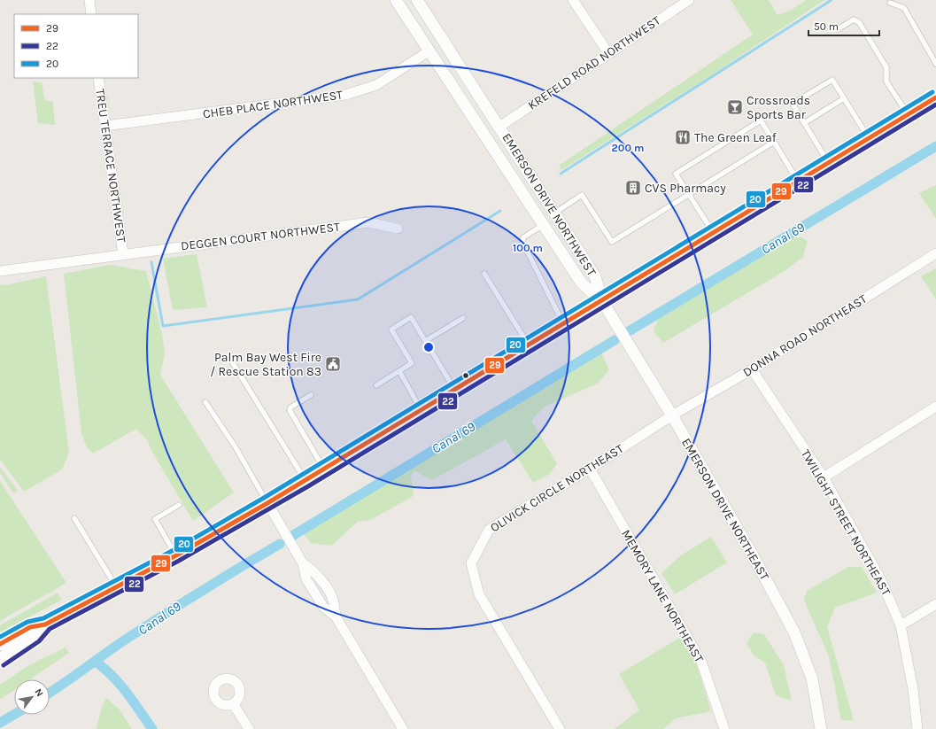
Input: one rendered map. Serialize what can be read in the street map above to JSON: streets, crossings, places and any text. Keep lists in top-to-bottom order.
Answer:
{
  "streets": {
    "street": [
      "KREFELD ROAD NORTHWEST",
      "CHEB PLACE NORTHWEST",
      "TREU TERRACE NORTHWEST",
      "EMERSON DRIVE NORTHWEST",
      "DEGGEN COURT NORTHWEST",
      "DONNA ROAD NORTHEAST",
      "OLIVICK CIRCLE NORTHEAST",
      "EMERSON DRIVE NORTHEAST",
      "TWILIGHT STREET NORTHEAST",
      "MEMORY LANE NORTHEAST"
    ]
  },
  "crossings": [
    ["KREFELD ROAD NORTHWEST", "EMERSON DRIVE NORTHWEST"],
    ["CHEB PLACE NORTHWEST", "TREU TERRACE NORTHWEST"],
    ["CHEB PLACE NORTHWEST", "EMERSON DRIVE NORTHWEST"],
    ["TREU TERRACE NORTHWEST", "DEGGEN COURT NORTHWEST"],
    ["EMERSON DRIVE NORTHWEST", "EMERSON DRIVE NORTHEAST"],
    ["DONNA ROAD NORTHEAST", "OLIVICK CIRCLE NORTHEAST"],
    ["DONNA ROAD NORTHEAST", "EMERSON DRIVE NORTHEAST"],
    ["DONNA ROAD NORTHEAST", "TWILIGHT STREET NORTHEAST"],
    ["OLIVICK CIRCLE NORTHEAST", "EMERSON DRIVE NORTHEAST"],
    ["OLIVICK CIRCLE NORTHEAST", "MEMORY LANE NORTHEAST"]
  ],
  "water": ["Canal 69"],
  "places": {
    "bar": ["Crossroads Sports Bar"],
    "restaurant": ["The Green Leaf"],
    "building": ["CVS Pharmacy"],
    "public building": ["Palm Bay West Fire / Rescue Station 83"]
  },
  "lines": ["transit line 20", "transit line 29", "transit line 22"],
  "legend": ["29", "22", "20"],
  "scale_bar": "50 m",
  "north": "top right",
  "rings": ["200 m", "100 m"]
}
